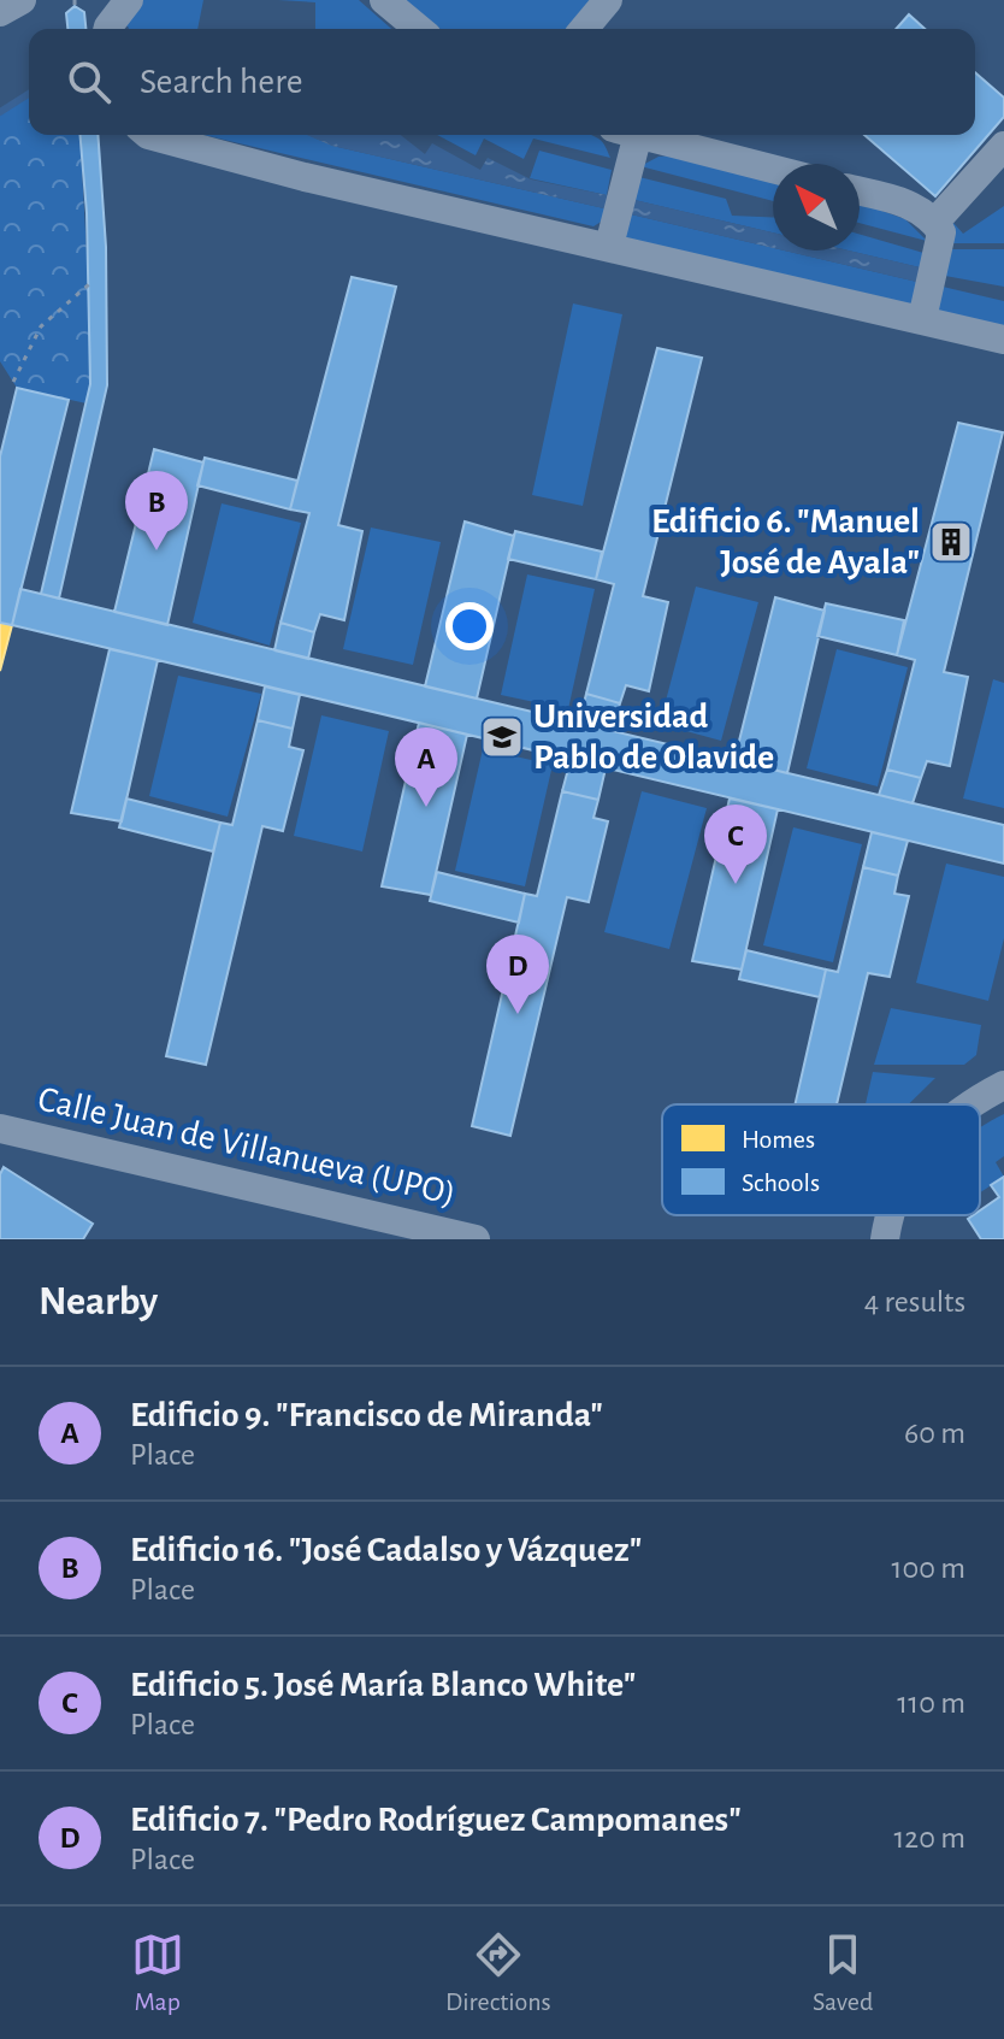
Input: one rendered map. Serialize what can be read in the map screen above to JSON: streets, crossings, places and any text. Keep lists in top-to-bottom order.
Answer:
{
  "streets": {
    "street": ["Calle Juan de Villanueva (UPO)"]
  },
  "places": {
    "building": ["Edificio 6. \"Manuel José de Ayala\""],
    "school or university": ["Universidad Pablo de Olavide"]
  },
  "legend": ["Homes", "Schools"],
  "north": "top left",
  "page": {
    "search": "Search here",
    "pins": [
      "B",
      "A",
      "C",
      "D"
    ],
    "heading": ["Nearby", "4 results"],
    "list": [
      {
        "mark": "A",
        "name": "Edificio 9. \"Francisco de Miranda\"",
        "note": "Place",
        "value": "60 m"
      },
      {
        "mark": "B",
        "name": "Edificio 16. \"José Cadalso y Vázquez\"",
        "note": "Place",
        "value": "100 m"
      },
      {
        "mark": "C",
        "name": "Edificio 5. José María Blanco White\"",
        "note": "Place",
        "value": "110 m"
      },
      {
        "mark": "D",
        "name": "Edificio 7. \"Pedro Rodríguez Campomanes\"",
        "note": "Place",
        "value": "120 m"
      }
    ],
    "nav": ["Map", "Directions", "Saved"]
  }
}
